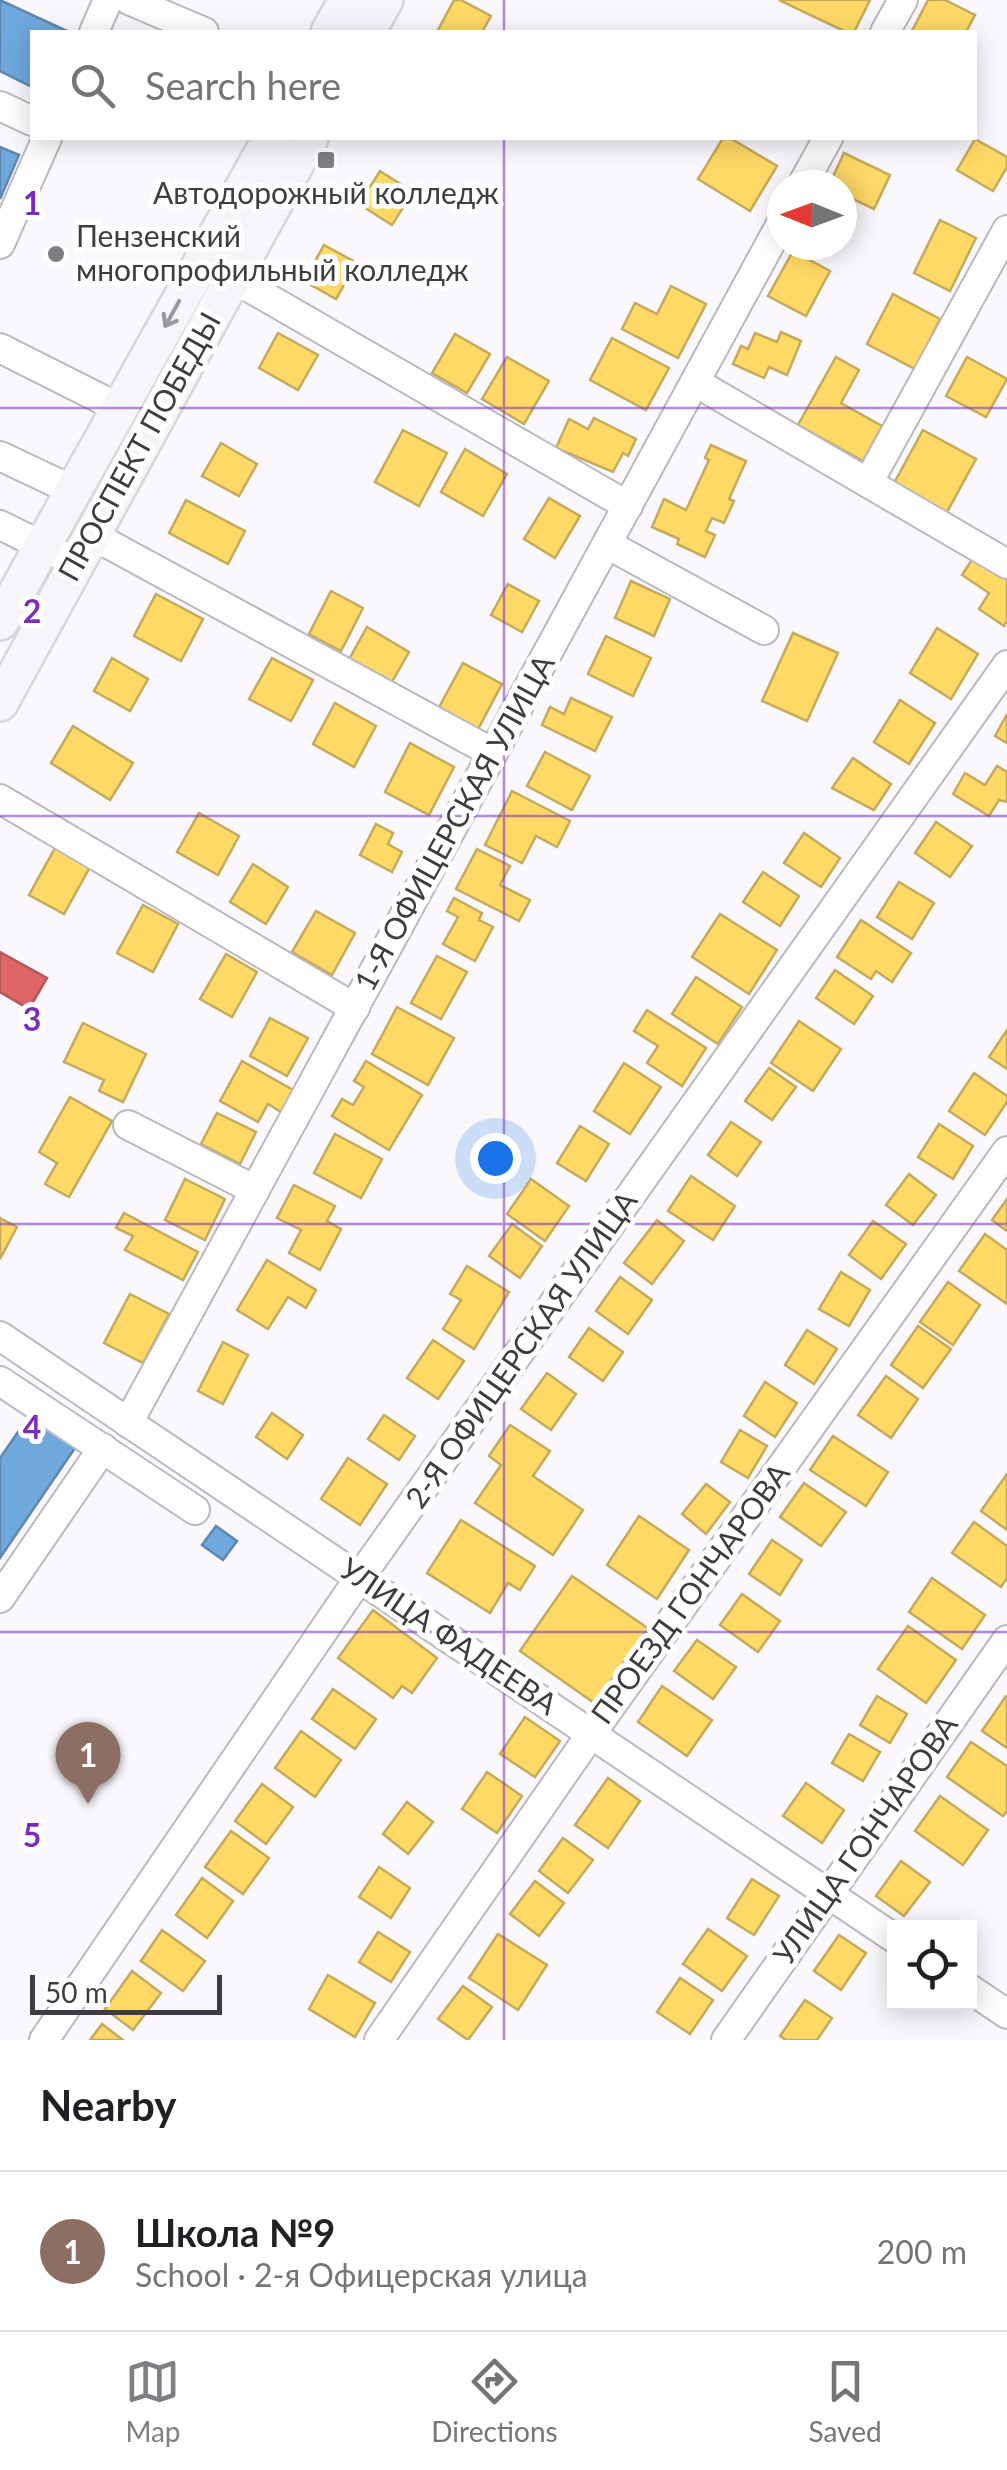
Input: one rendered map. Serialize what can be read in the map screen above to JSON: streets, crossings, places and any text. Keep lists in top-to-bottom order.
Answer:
{
  "streets": {
    "main road": ["ПРОСПЕКТ ПОБЕДЫ"],
    "street": [
      "1-Я ОФИЦЕРСКАЯ УЛИЦА",
      "2-Я ОФИЦЕРСКАЯ УЛИЦА",
      "ПРОЕЗД ГОНЧАРОВА",
      "УЛИЦА ФАДЕЕВА",
      "УЛИЦА ГОНЧАРОВА"
    ]
  },
  "crossings": [
    ["1-Я ОФИЦЕРСКАЯ УЛИЦА", "УЛИЦА ФАДЕЕВА"],
    ["2-Я ОФИЦЕРСКАЯ УЛИЦА", "УЛИЦА ФАДЕЕВА"],
    ["ПРОЕЗД ГОНЧАРОВА", "УЛИЦА ФАДЕЕВА"],
    ["УЛИЦА ФАДЕЕВА", "УЛИЦА ГОНЧАРОВА"]
  ],
  "places": {
    "transit": ["Автодорожный колледж"],
    "other": ["Пензенский многопрофильный колледж"]
  },
  "scale_bar": "50 m",
  "north": "left",
  "page": {
    "search": "Search here",
    "pins": "1",
    "scale": "50 m",
    "heading": "Nearby",
    "list": [
      {
        "mark": "1",
        "name": "Школа №9",
        "note": "School · 2-я Офицерская улица",
        "value": "200 m"
      }
    ],
    "nav": ["Map", "Directions", "Saved"]
  },
  "grid": {
    "rows": [
      "1",
      "2",
      "3",
      "4",
      "5"
    ]
  }
}
